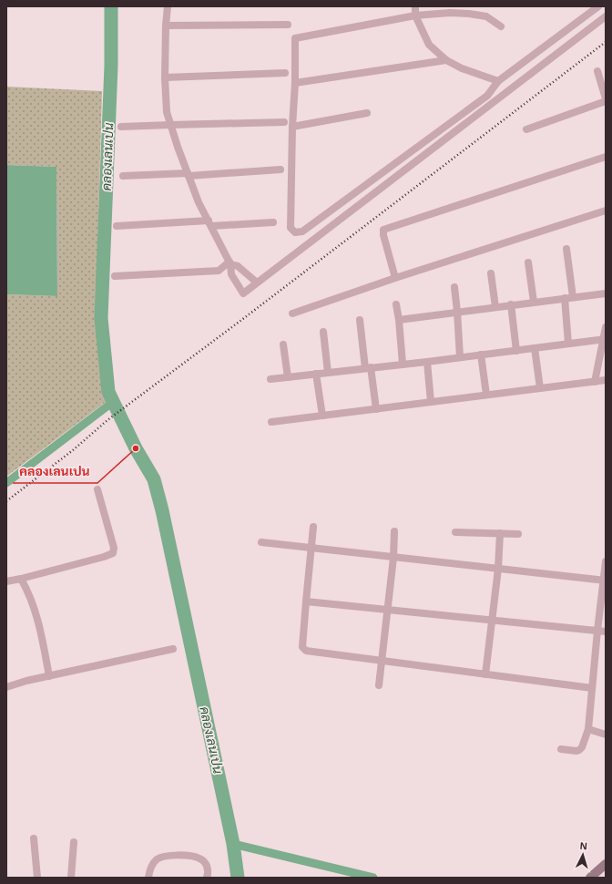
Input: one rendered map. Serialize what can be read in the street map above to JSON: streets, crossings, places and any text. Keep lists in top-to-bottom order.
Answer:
{
  "water": ["คลองเลนเปน"],
  "places": ["คลองเลนเปน"],
  "north": "top"
}
